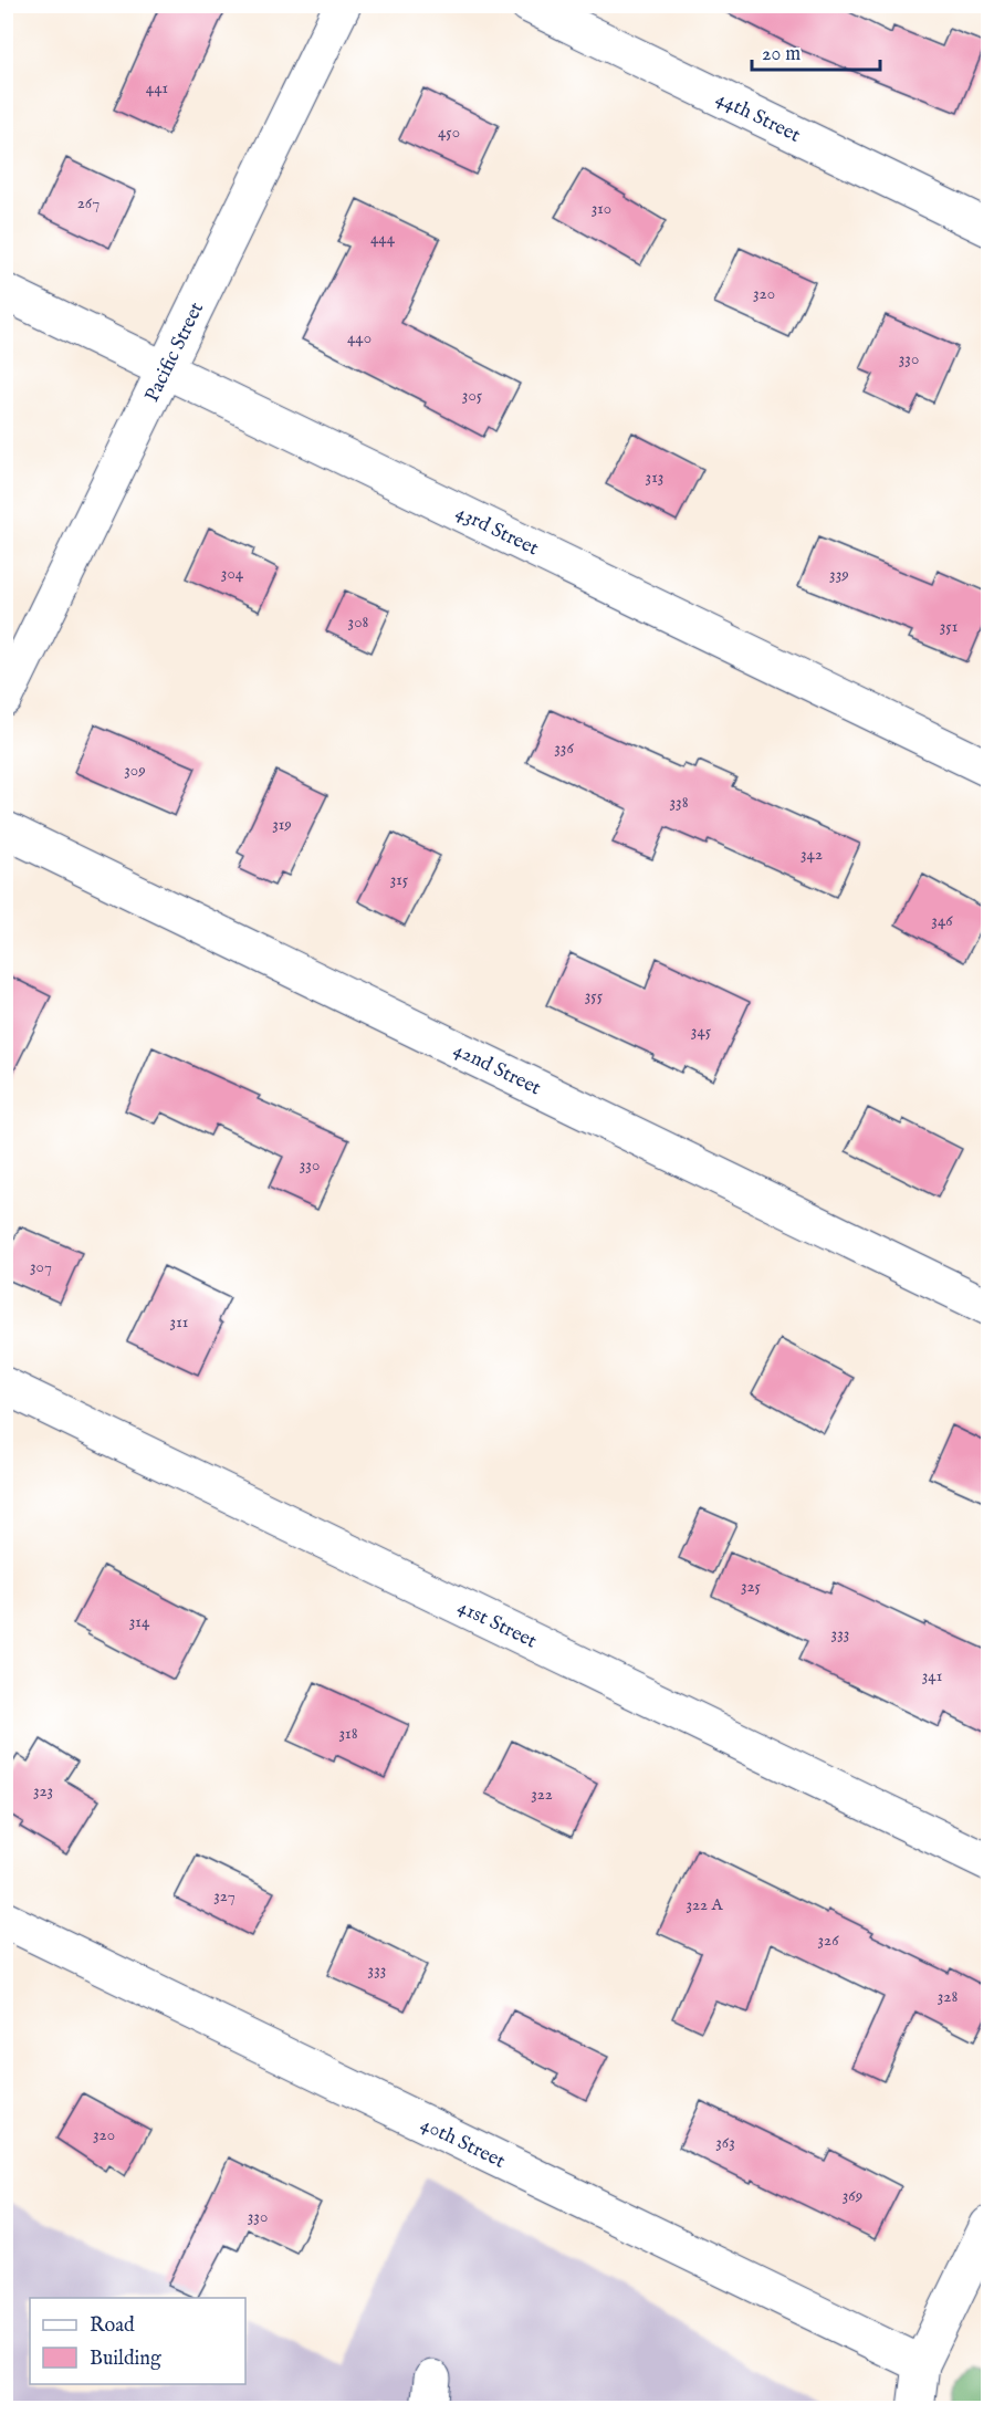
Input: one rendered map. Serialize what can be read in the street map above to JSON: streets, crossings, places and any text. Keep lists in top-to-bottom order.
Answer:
{
  "streets": {
    "street": [
      "44th Street",
      "Pacific Street",
      "43rd Street",
      "42nd Street",
      "41st Street",
      "40th Street"
    ]
  },
  "crossings": [
    ["Pacific Street", "43rd Street"]
  ],
  "house_numbers": [
    "441",
    "450",
    "267",
    "310",
    "444",
    "320",
    "440",
    "330",
    "305",
    "313",
    "304",
    "339",
    "308",
    "351",
    "336",
    "309",
    "338",
    "319",
    "342",
    "315",
    "346",
    "355",
    "345",
    "330",
    "307",
    "311",
    "325",
    "314",
    "333",
    "341",
    "318",
    "323",
    "322",
    "327",
    "322 A",
    "326",
    "333",
    "328",
    "320",
    "363",
    "369",
    "330"
  ],
  "legend": ["Road", "Building"],
  "scale_bar": "20 m"
}
